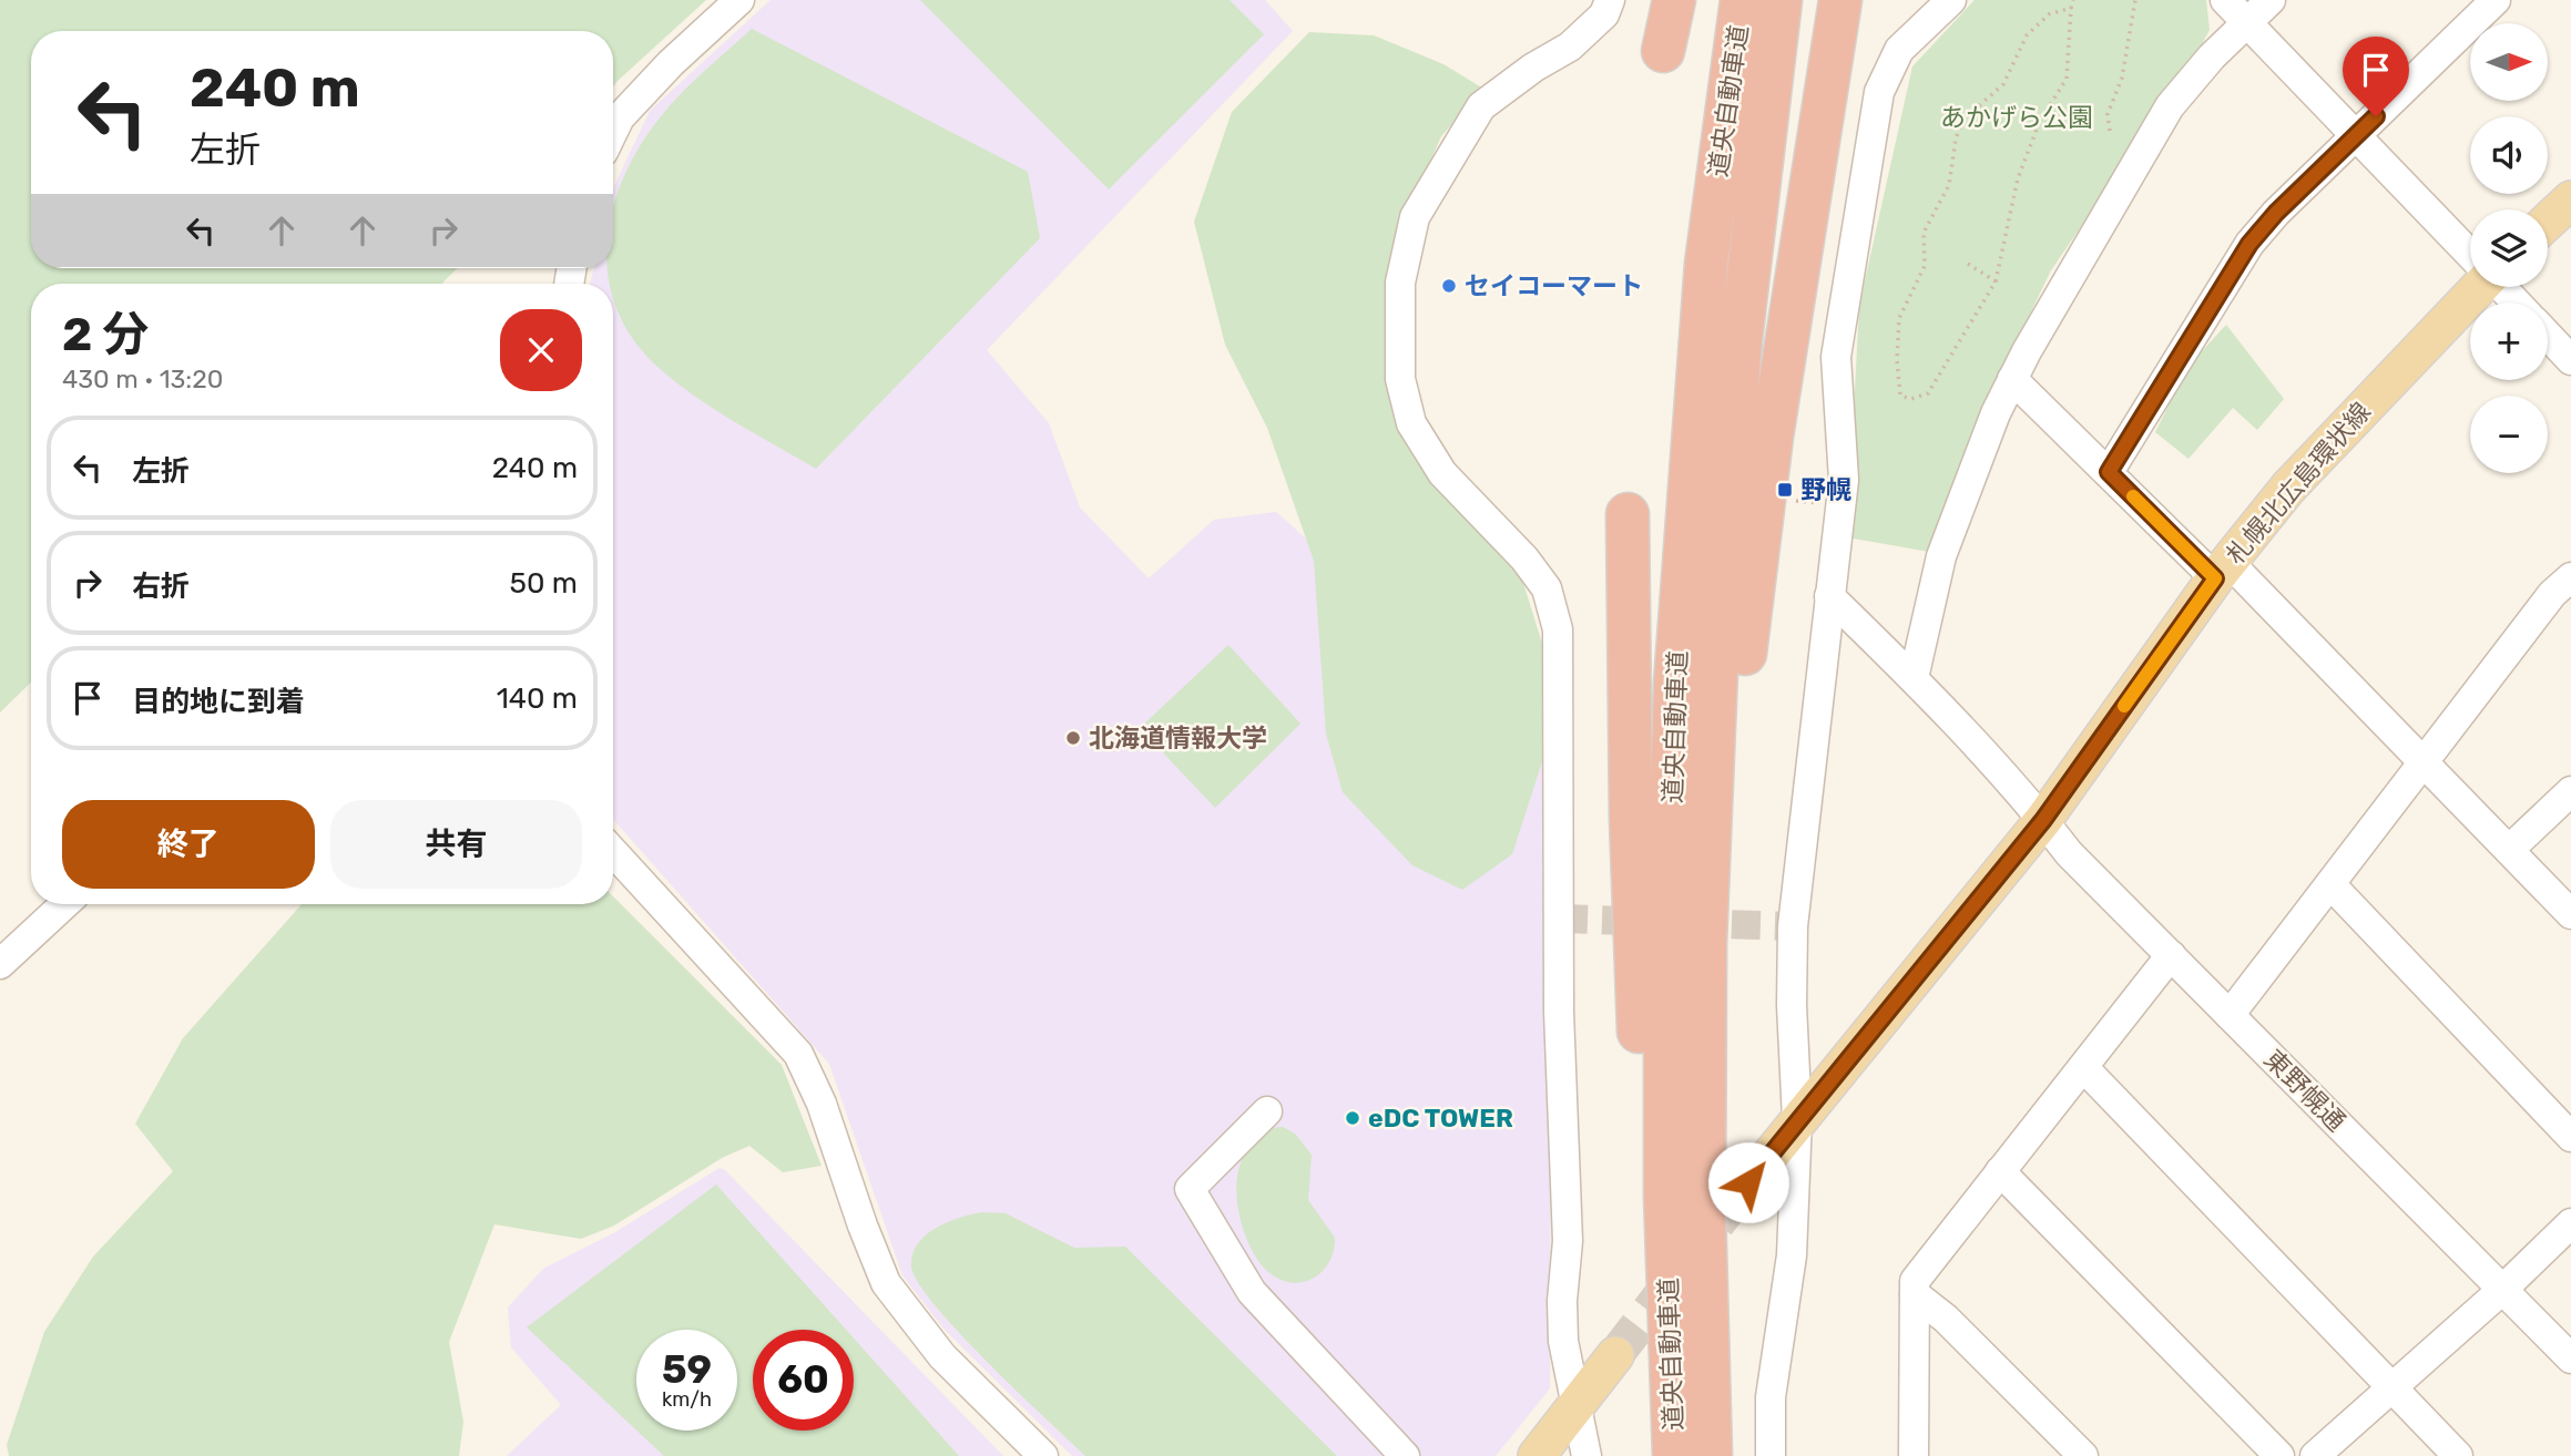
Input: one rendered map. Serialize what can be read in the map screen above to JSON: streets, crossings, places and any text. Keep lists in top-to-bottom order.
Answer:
{
  "streets": {
    "highway": ["道央自動車道"],
    "main road": ["札幌北広島環状線"],
    "street": ["東野幌通"]
  },
  "crossings": [
    ["札幌北広島環状線", "東野幌通"]
  ],
  "parks": ["あかげら公園"],
  "places": {
    "other": ["セイコーマート", "北海道情報大学", "eDC TOWER"],
    "transit": ["野幌"]
  },
  "north": "right",
  "page": {
    "map_buttons": ["+", "−"],
    "turn": ["240 m", "左折"],
    "heading": ["2 分", "430 m · 13:20"],
    "list": [
      {
        "name": "左折",
        "value": "240 m"
      },
      {
        "name": "右折",
        "value": "50 m"
      },
      {
        "name": "目的地に到着",
        "value": "140 m"
      }
    ],
    "buttons": ["終了", "共有"],
    "speed": "59 km/h",
    "limit": "60"
  }
}
